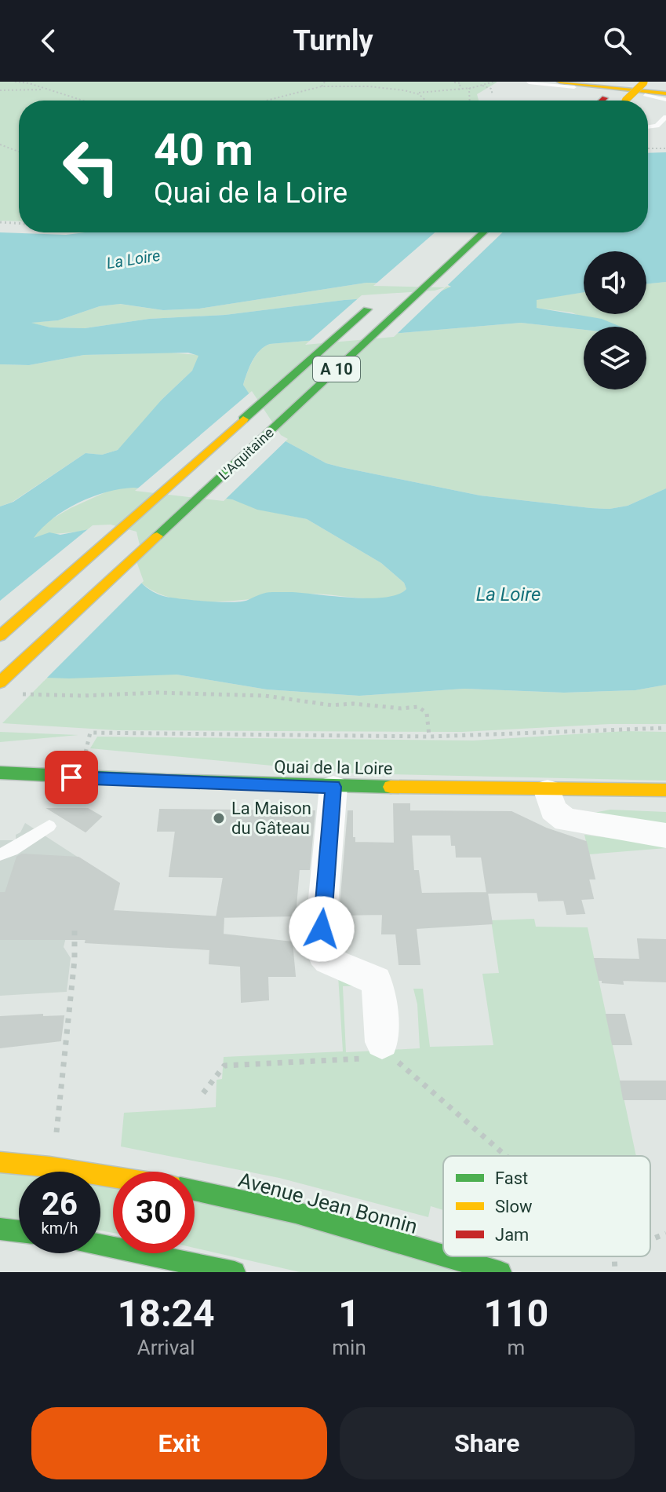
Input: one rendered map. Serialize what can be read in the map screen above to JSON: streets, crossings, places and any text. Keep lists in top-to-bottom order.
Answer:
{
  "streets": {
    "main road": [
      "A 10",
      "L'Aquitaine",
      "Quai de la Loire",
      "Avenue Jean Bonnin"
    ]
  },
  "water": ["La Loire"],
  "places": ["La Maison du Gâteau"],
  "legend": ["Fast", "Slow", "Jam"],
  "page": {
    "header": "Turnly",
    "turn": ["40 m", "Quai de la Loire"],
    "speed": "26 km/h",
    "limit": "30",
    "eta": [
      "18:24",
      "Arrival",
      "1",
      "min",
      "110",
      "m"
    ],
    "buttons": ["Exit", "Share"]
  }
}
